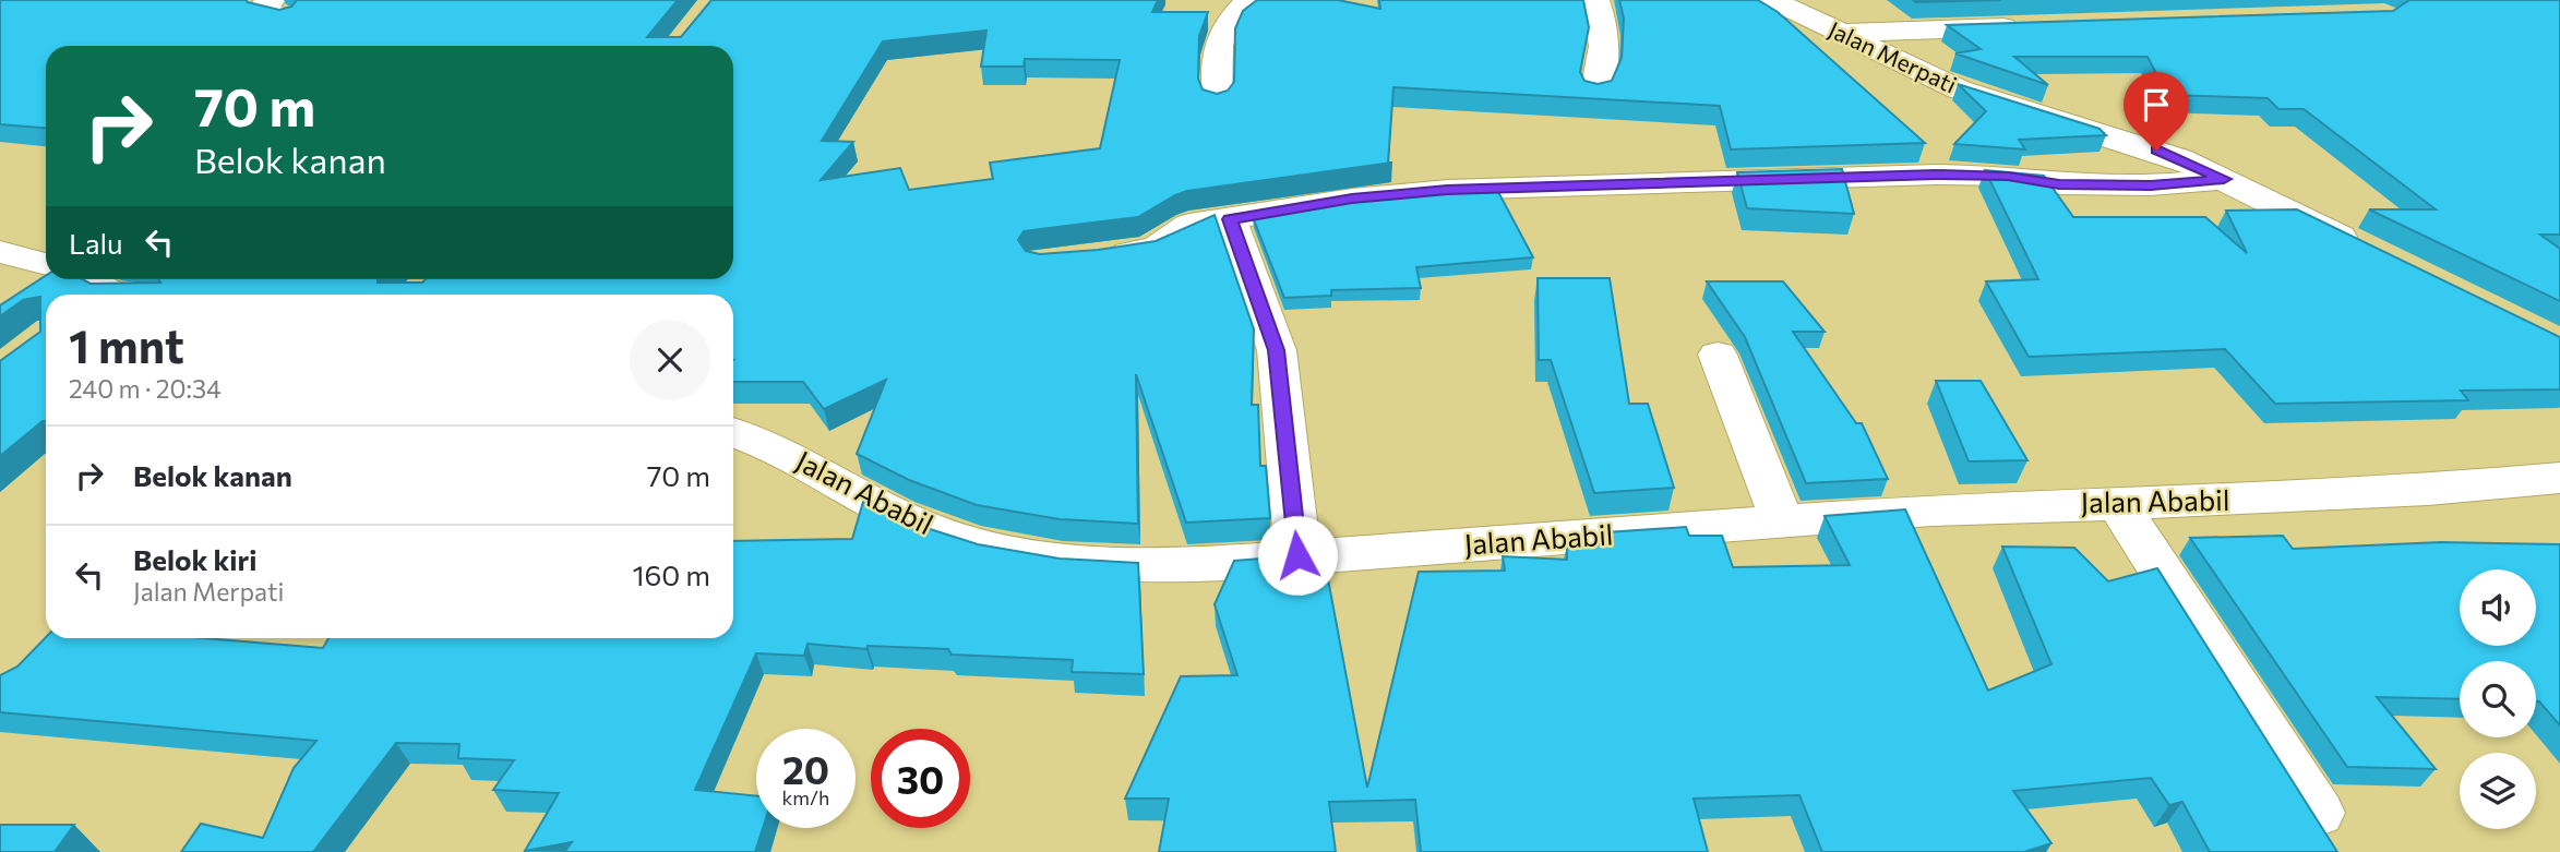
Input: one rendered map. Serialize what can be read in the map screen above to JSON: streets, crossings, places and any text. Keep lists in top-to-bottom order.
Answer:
{
  "streets": {
    "street": ["Jalan Merpati", "Jalan Ababil"]
  },
  "page": {
    "turn": ["70 m", "Belok kanan"],
    "then": "Lalu",
    "heading": ["1 mnt", "240 m · 20:34"],
    "list": [
      {
        "name": "Belok kanan",
        "value": "70 m"
      },
      {
        "name": "Belok kiri",
        "note": "Jalan Merpati",
        "value": "160 m"
      }
    ],
    "speed": "20 km/h",
    "limit": "30"
  }
}
